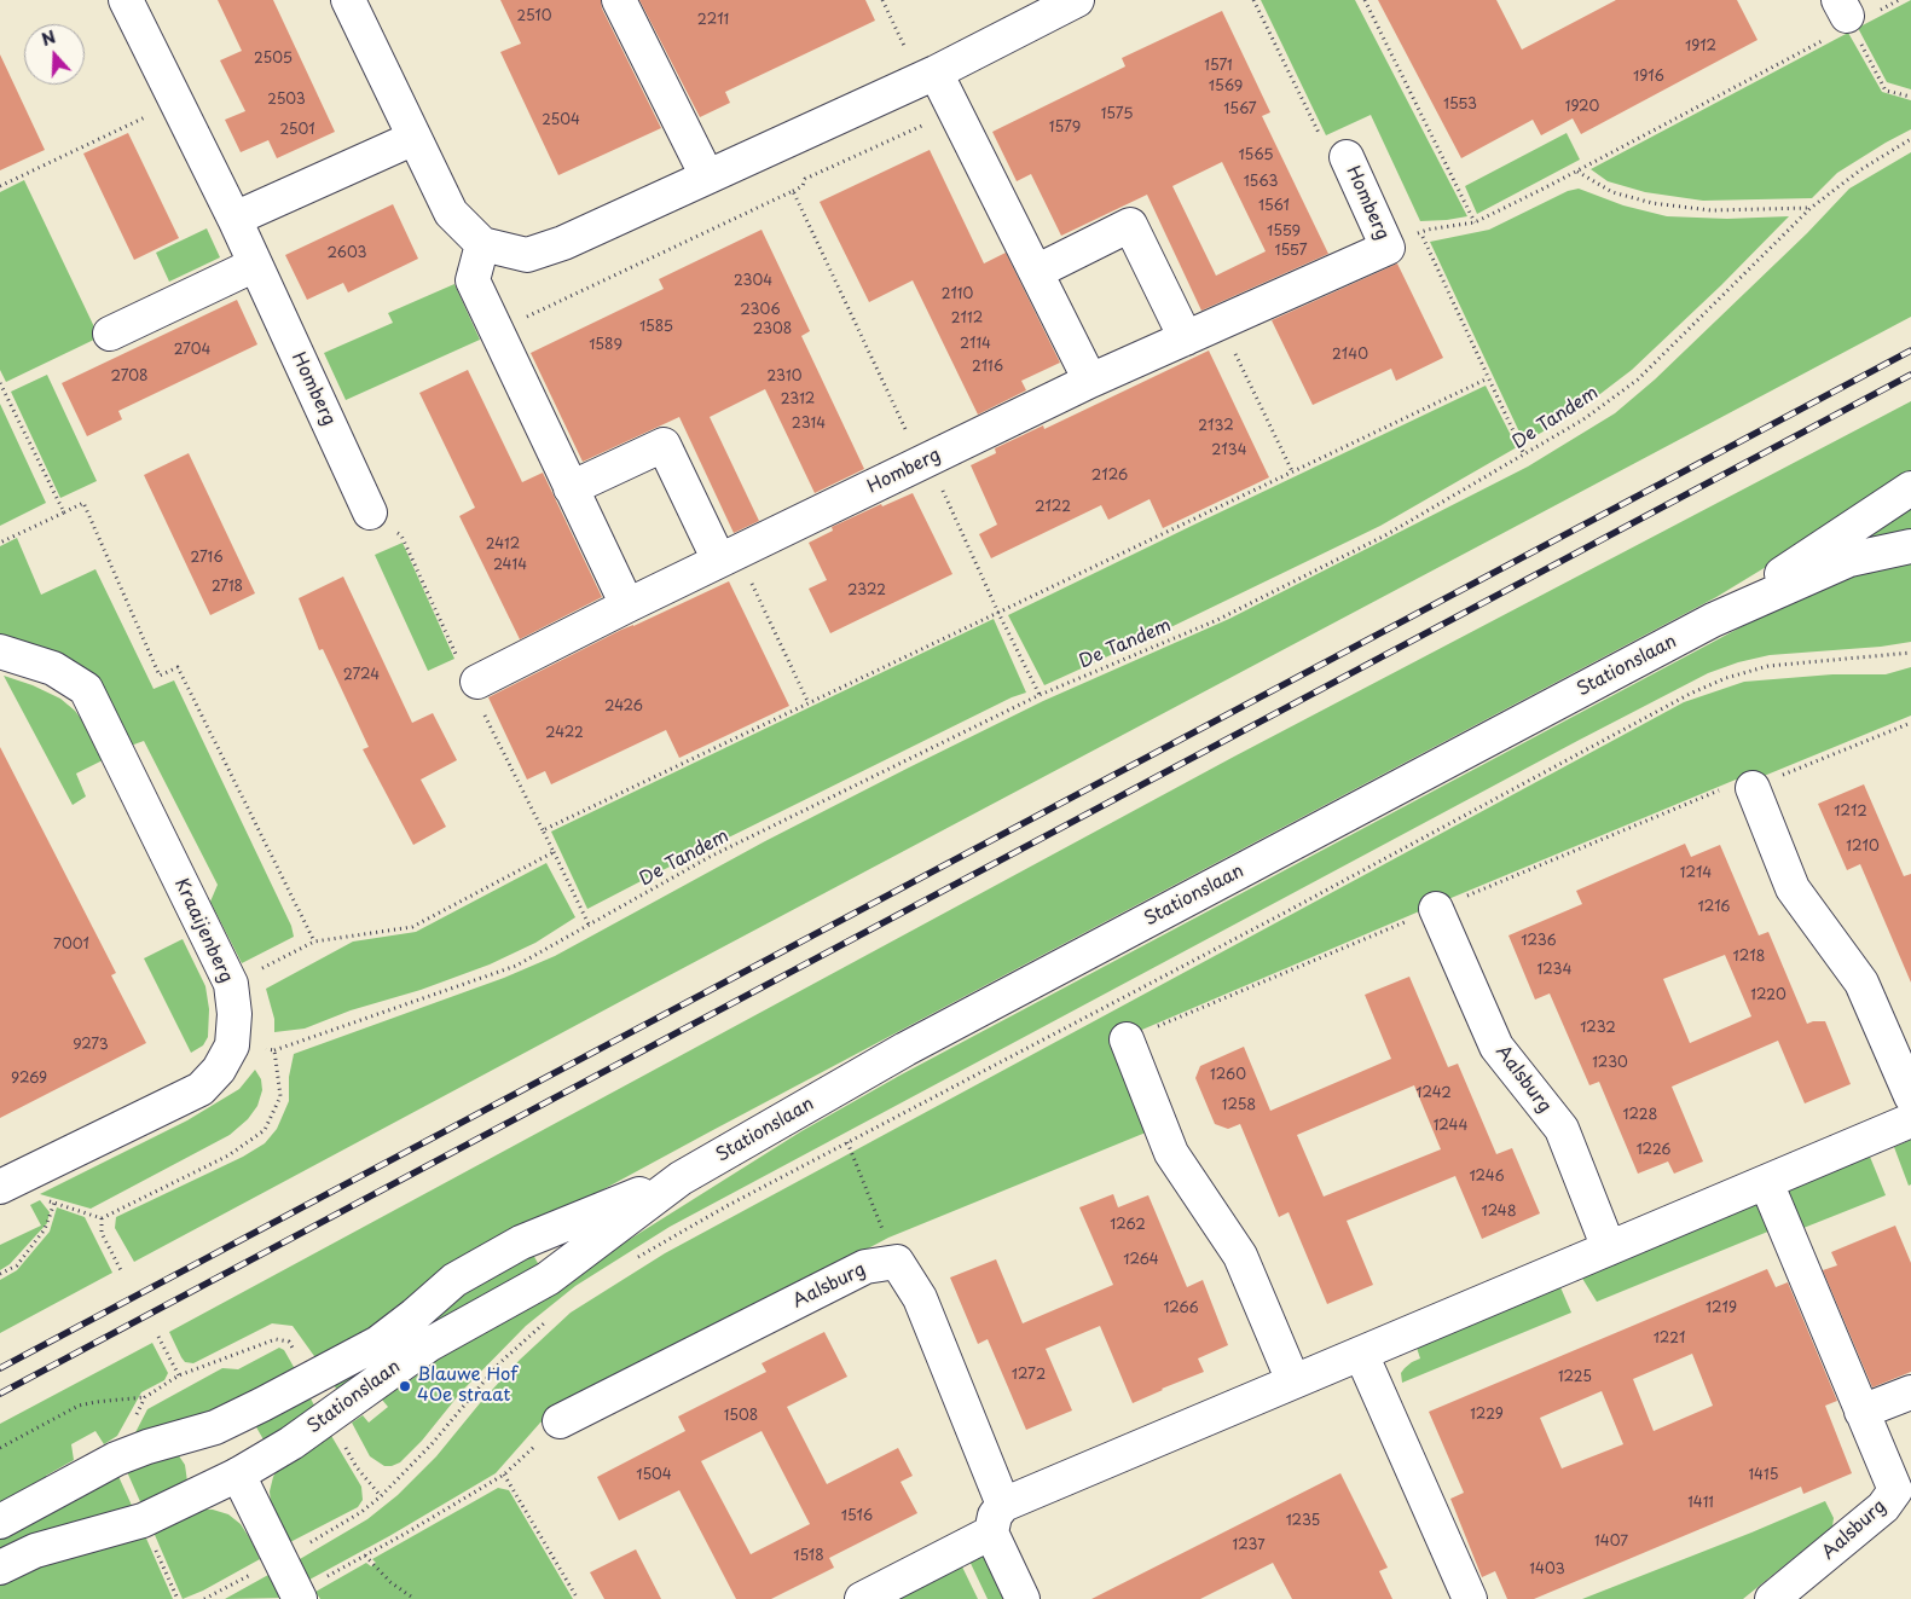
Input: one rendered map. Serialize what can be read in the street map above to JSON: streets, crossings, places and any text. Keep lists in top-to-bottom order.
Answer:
{
  "streets": {
    "street": [
      "Homberg",
      "Stationslaan",
      "Kraaijenberg",
      "Aalsburg"
    ],
    "path": ["De Tandem"]
  },
  "places": ["Blauwe Hof 40e straat"],
  "house_numbers": [
    "2510",
    "2211",
    "1912",
    "2505",
    "1571",
    "1916",
    "1569",
    "2503",
    "1553",
    "1920",
    "1567",
    "1575",
    "2504",
    "1579",
    "2501",
    "1565",
    "1563",
    "1561",
    "1559",
    "1557",
    "2603",
    "2304",
    "2110",
    "2306",
    "2112",
    "1585",
    "2308",
    "2114",
    "1589",
    "2704",
    "2140",
    "2116",
    "2708",
    "2310",
    "2312",
    "2314",
    "2132",
    "2134",
    "2126",
    "2122",
    "2412",
    "2716",
    "2414",
    "2718",
    "2322",
    "2724",
    "2426",
    "2422",
    "1212",
    "1210",
    "1214",
    "1216",
    "1236",
    "7001",
    "1218",
    "1234",
    "1220",
    "1232",
    "9273",
    "1230",
    "1260",
    "9269",
    "1242",
    "1258",
    "1228",
    "1244",
    "1226",
    "1246",
    "1248",
    "1262",
    "1264",
    "1266",
    "1219",
    "1221",
    "1272",
    "1225",
    "1229",
    "1508",
    "1504",
    "1415",
    "1411",
    "1516",
    "1235",
    "1407",
    "1237",
    "1518",
    "1403"
  ],
  "north": "top"
}
